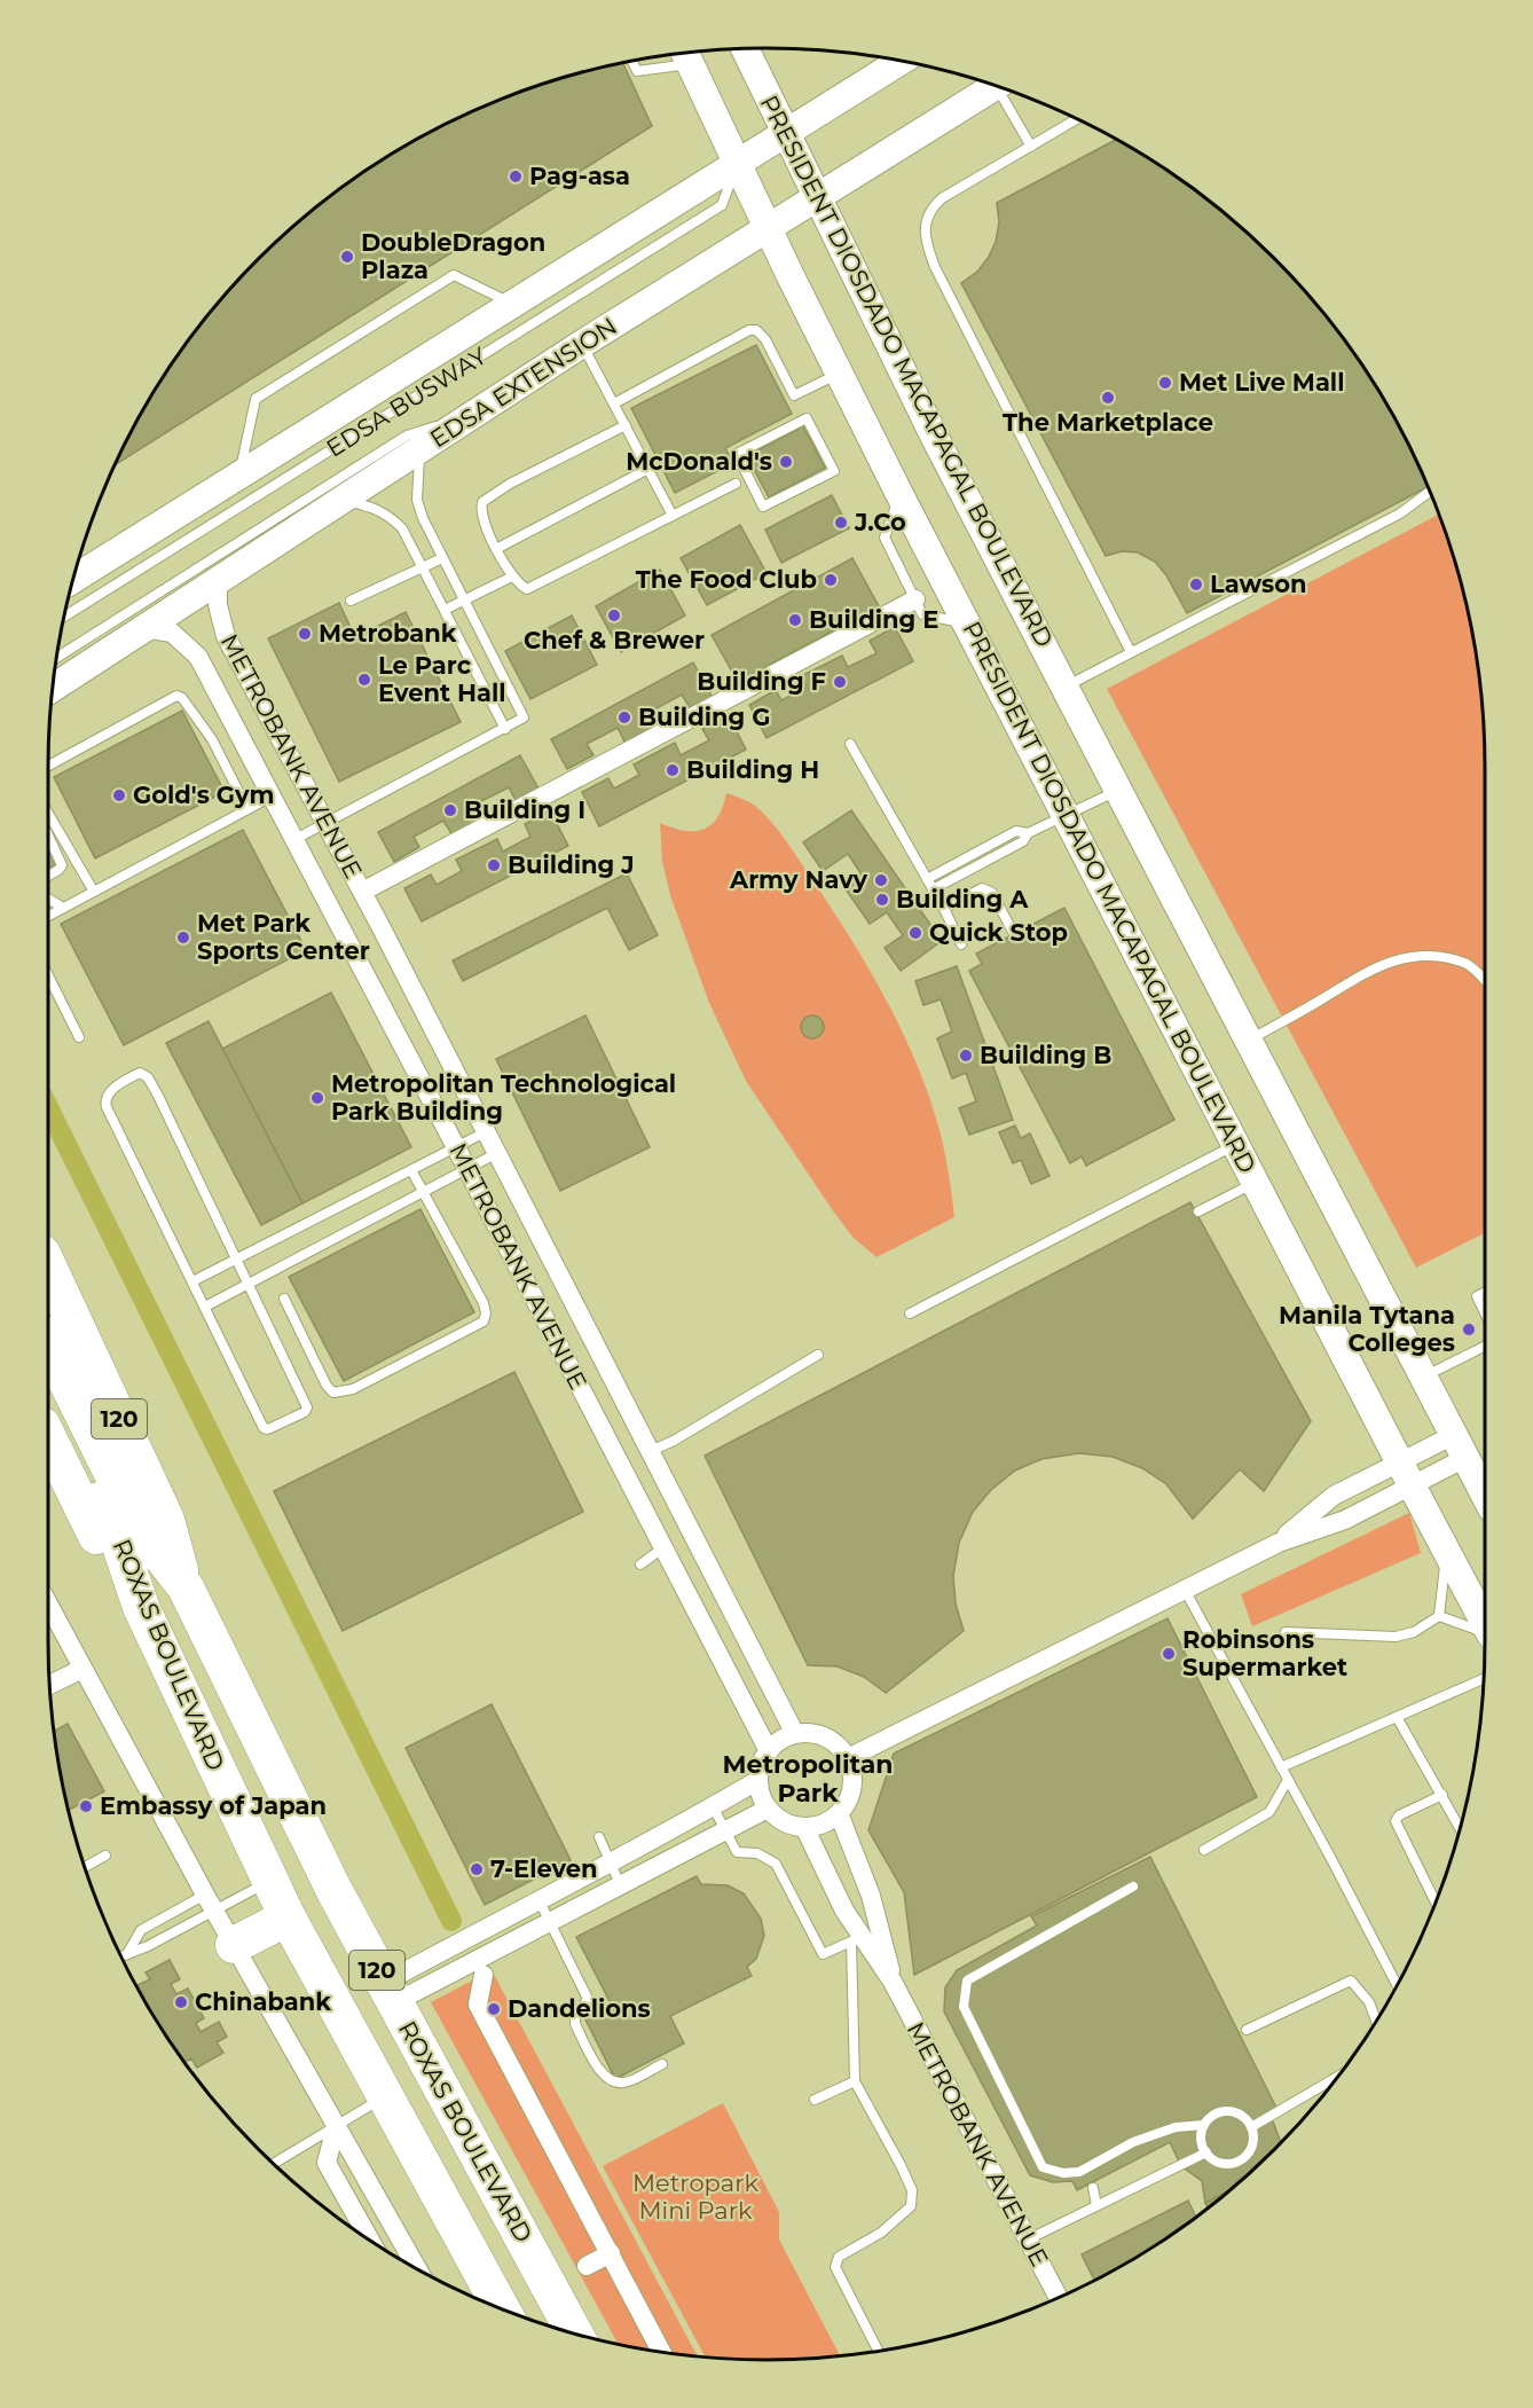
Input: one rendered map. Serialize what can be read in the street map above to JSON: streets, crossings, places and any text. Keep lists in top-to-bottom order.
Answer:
{
  "streets": {
    "highway": ["120", "ROXAS BOULEVARD"],
    "main road": ["PRESIDENT DIOSDADO MACAPAGAL BOULEVARD", "EDSA EXTENSION"],
    "street": ["METROBANK AVENUE"],
    "lane": ["EDSA BUSWAY"]
  },
  "crossings": [
    ["PRESIDENT DIOSDADO MACAPAGAL BOULEVARD", "EDSA EXTENSION"],
    ["PRESIDENT DIOSDADO MACAPAGAL BOULEVARD", "EDSA BUSWAY"],
    ["EDSA EXTENSION", "EDSA BUSWAY"],
    ["EDSA EXTENSION", "METROBANK AVENUE"],
    ["120", "ROXAS BOULEVARD"]
  ],
  "districts": ["Metropolitan Park"],
  "parks": ["Metropark Mini Park"],
  "places": [
    "Pag-asa",
    "DoubleDragon Plaza",
    "Met Live Mall",
    "The Marketplace",
    "McDonald's",
    "J.Co",
    "The Food Club",
    "Lawson",
    "Chef & Brewer",
    "Building E",
    "Metrobank",
    "Le Parc Event Hall",
    "Building F",
    "Building G",
    "Building H",
    "Gold's Gym",
    "Building I",
    "Building J",
    "Army Navy",
    "Building A",
    "Quick Stop",
    "Met Park Sports Center",
    "Building B",
    "Metropolitan Technological Park Building",
    "Manila Tytana Colleges",
    "Robinsons Supermarket",
    "Embassy of Japan",
    "7-Eleven",
    "Chinabank",
    "Dandelions"
  ]
}
